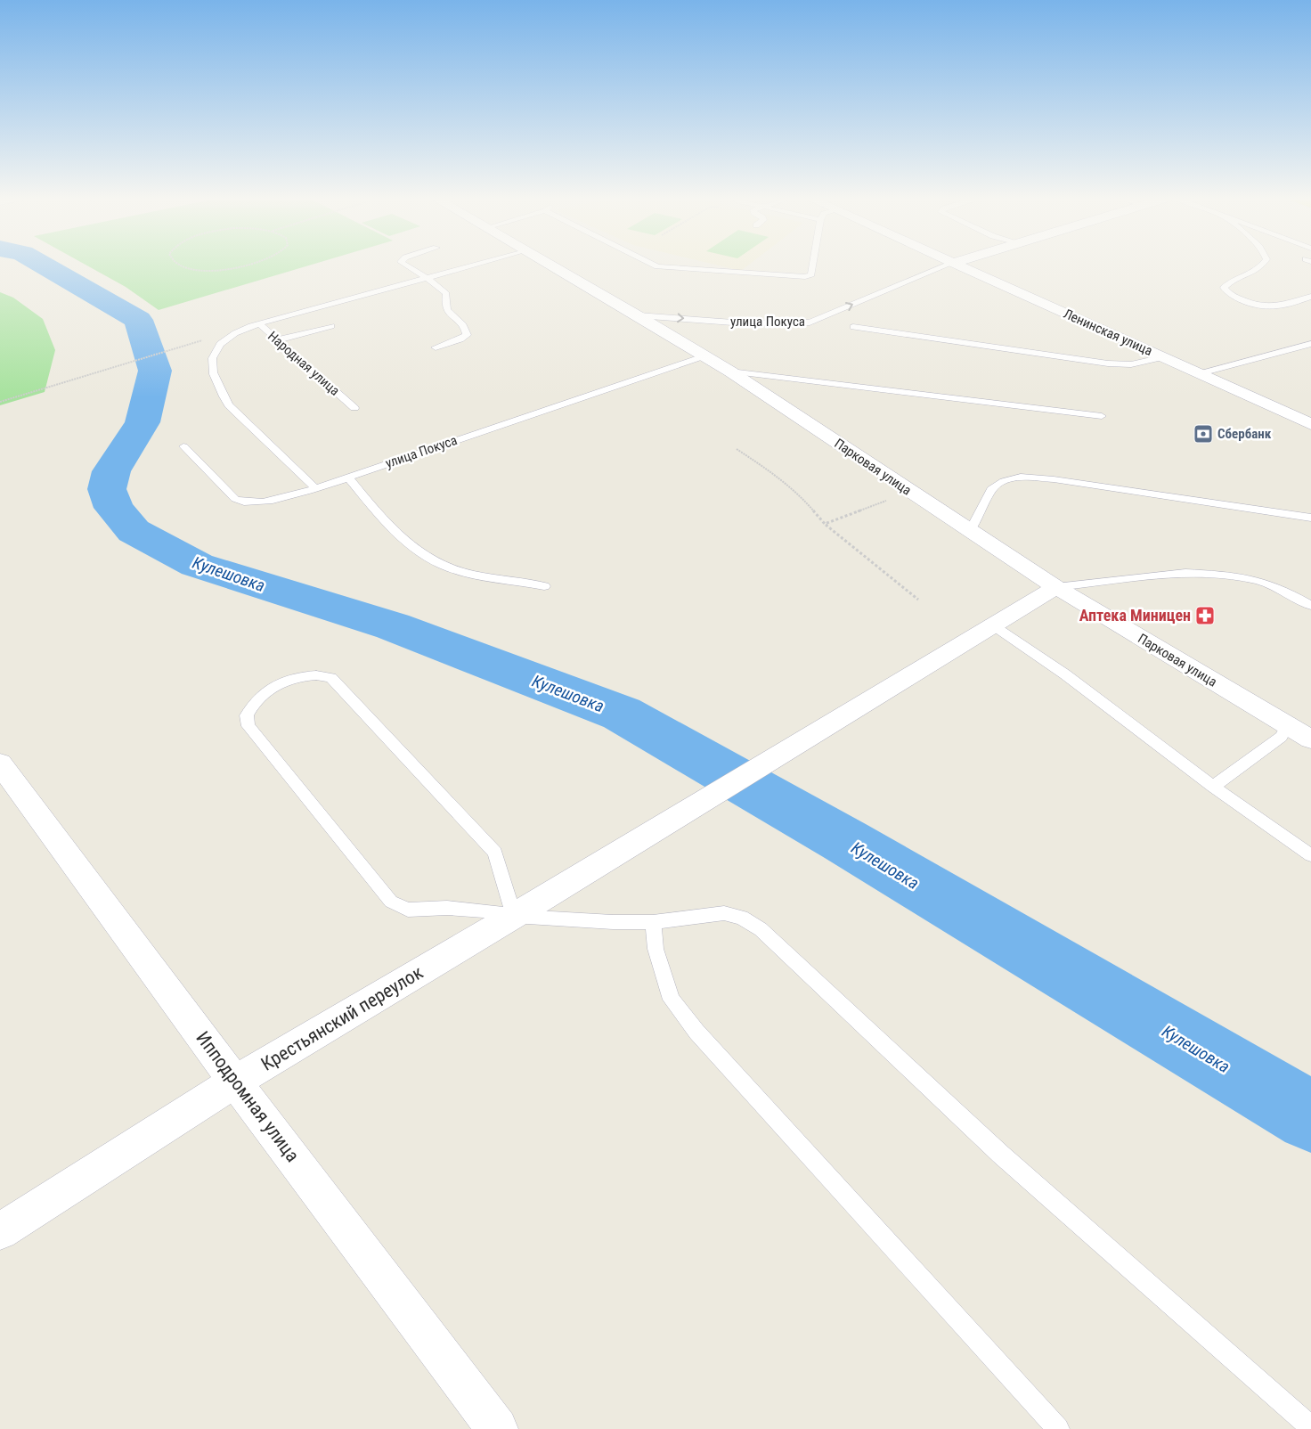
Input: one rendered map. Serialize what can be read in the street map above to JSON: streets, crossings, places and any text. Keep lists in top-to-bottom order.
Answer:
{
  "streets": {
    "street": [
      "Ленинская улица",
      "Парковая улица",
      "Крестьянский переулок",
      "Ипподромная улица"
    ],
    "lane": ["улица Покуса", "Народная улица"]
  },
  "crossings": [
    ["улица Покуса", "Парковая улица"],
    ["Парковая улица", "Крестьянский переулок"],
    ["Крестьянский переулок", "Ипподромная улица"]
  ],
  "water": ["Кулешовка"],
  "places": {
    "bank": ["Сбербанк"],
    "pharmacy": ["Аптека Миницен"]
  }
}
